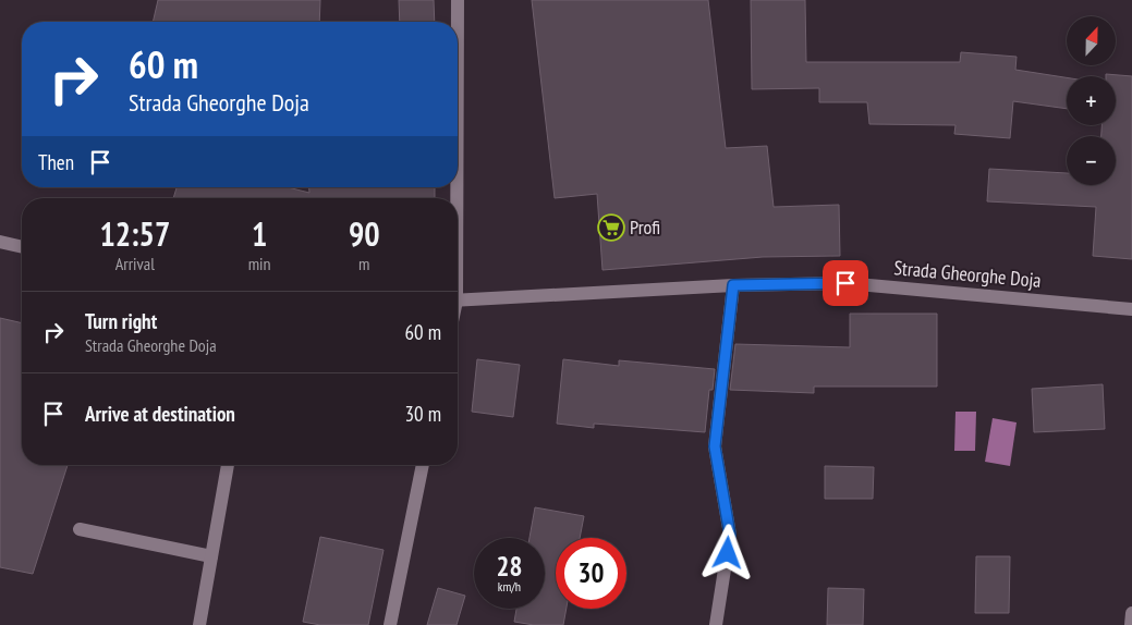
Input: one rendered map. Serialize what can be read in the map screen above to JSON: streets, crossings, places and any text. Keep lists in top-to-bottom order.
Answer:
{
  "streets": {
    "street": ["Strada Gheorghe Doja"]
  },
  "places": {
    "supermarket": ["Profi"]
  },
  "north": "top",
  "page": {
    "map_buttons": ["+", "−"],
    "turn": ["60 m", "Strada Gheorghe Doja"],
    "then": "Then",
    "eta": [
      "12:57",
      "Arrival",
      "1",
      "min",
      "90",
      "m"
    ],
    "list": [
      {
        "name": "Turn right",
        "note": "Strada Gheorghe Doja",
        "value": "60 m"
      },
      {
        "name": "Arrive at destination",
        "value": "30 m"
      }
    ],
    "speed": "28 km/h",
    "limit": "30"
  }
}
